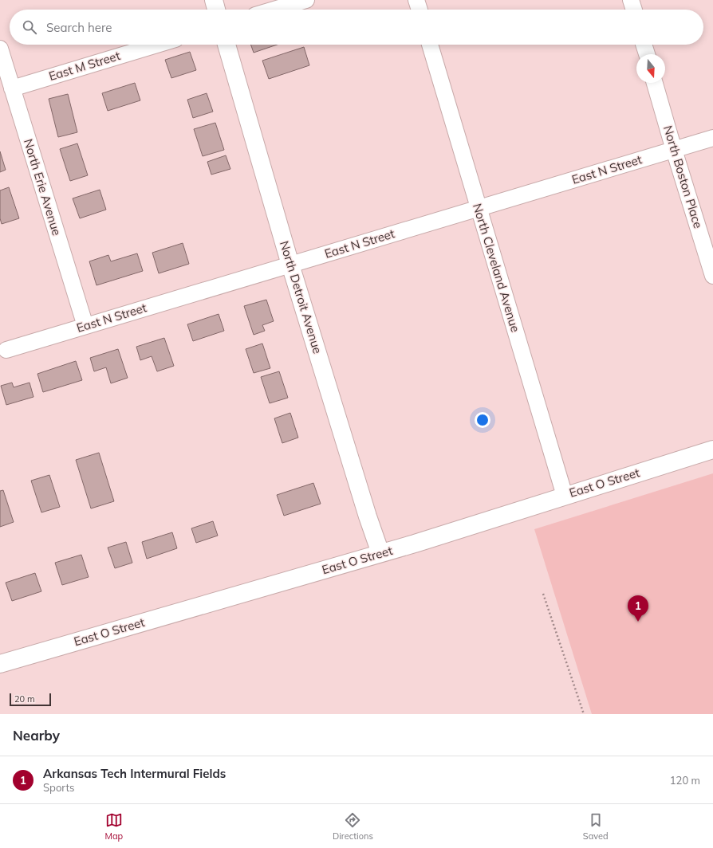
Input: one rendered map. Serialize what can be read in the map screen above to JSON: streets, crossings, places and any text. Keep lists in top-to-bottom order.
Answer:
{
  "streets": {
    "street": [
      "East M Street",
      "East N Street",
      "North Boston Place",
      "North Erie Avenue",
      "North Cleveland Avenue",
      "North Detroit Avenue",
      "East O Street"
    ]
  },
  "crossings": [
    ["East M Street", "North Erie Avenue"],
    ["East N Street", "North Boston Place"],
    ["East N Street", "North Erie Avenue"],
    ["East N Street", "North Cleveland Avenue"],
    ["East N Street", "North Detroit Avenue"],
    ["North Cleveland Avenue", "East O Street"],
    ["North Detroit Avenue", "East O Street"]
  ],
  "scale_bar": "20 m",
  "north": "bottom",
  "page": {
    "search": "Search here",
    "pins": "1",
    "scale": "20 m",
    "heading": "Nearby",
    "list": [
      {
        "mark": "1",
        "name": "Arkansas Tech Intermural Fields",
        "note": "Sports",
        "value": "120 m"
      }
    ],
    "nav": ["Map", "Directions", "Saved"]
  }
}
